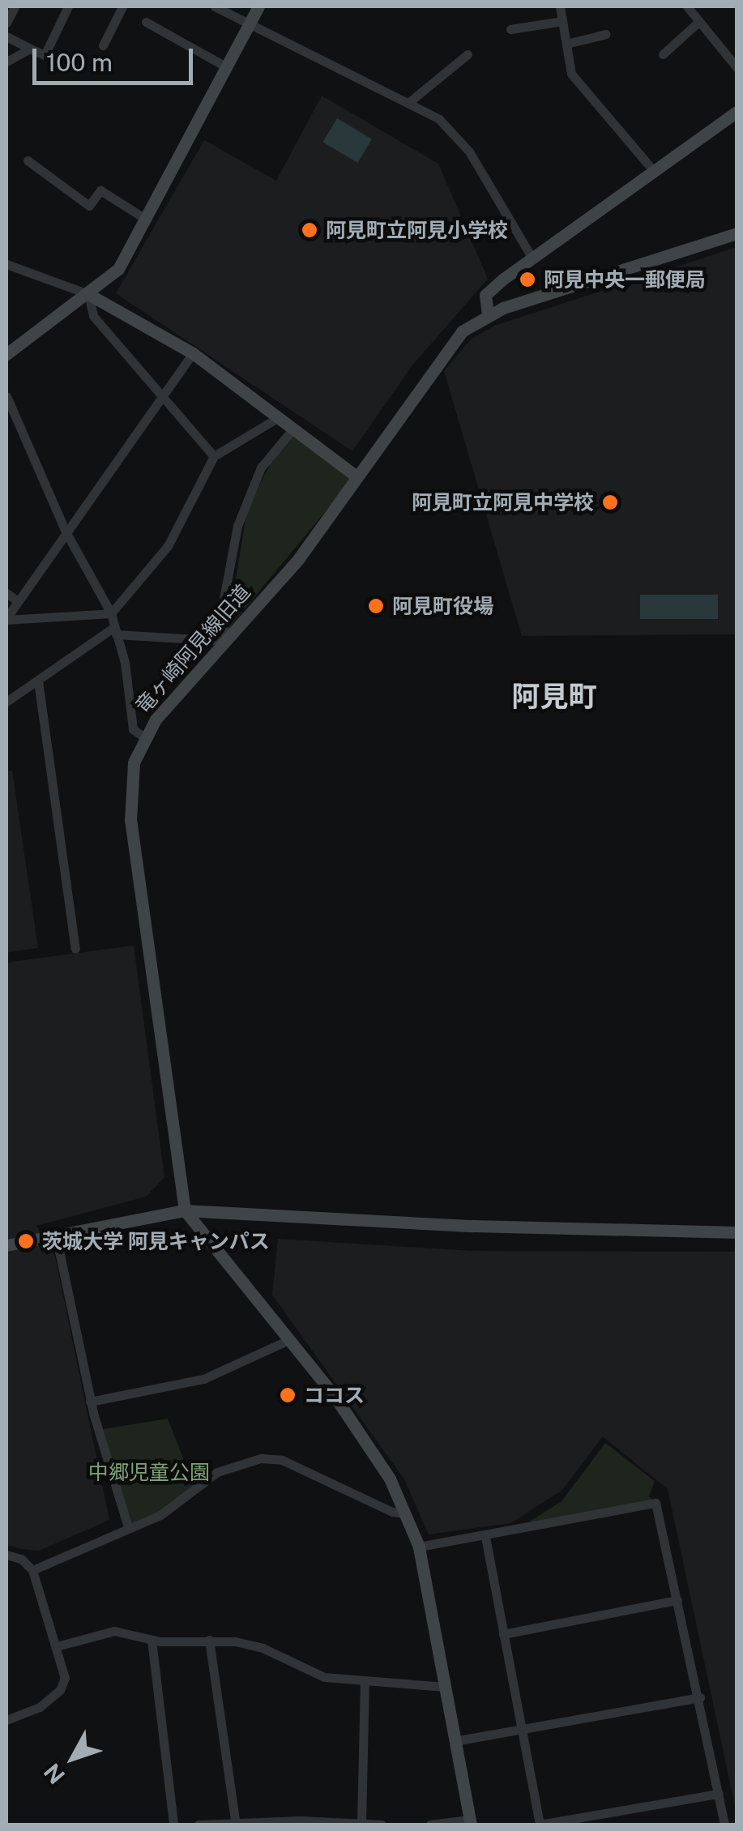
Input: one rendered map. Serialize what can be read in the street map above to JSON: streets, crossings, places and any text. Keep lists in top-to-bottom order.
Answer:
{
  "streets": {
    "street": ["竜ヶ崎阿見線旧道"]
  },
  "districts": ["阿見町"],
  "parks": ["中郷児童公園"],
  "places": [
    "阿見町立阿見小学校",
    "阿見中央一郵便局",
    "阿見町立阿見中学校",
    "阿見町役場",
    "茨城大学 阿見キャンパス",
    "ココス"
  ],
  "scale_bar": "100 m",
  "north": "bottom left"
}
